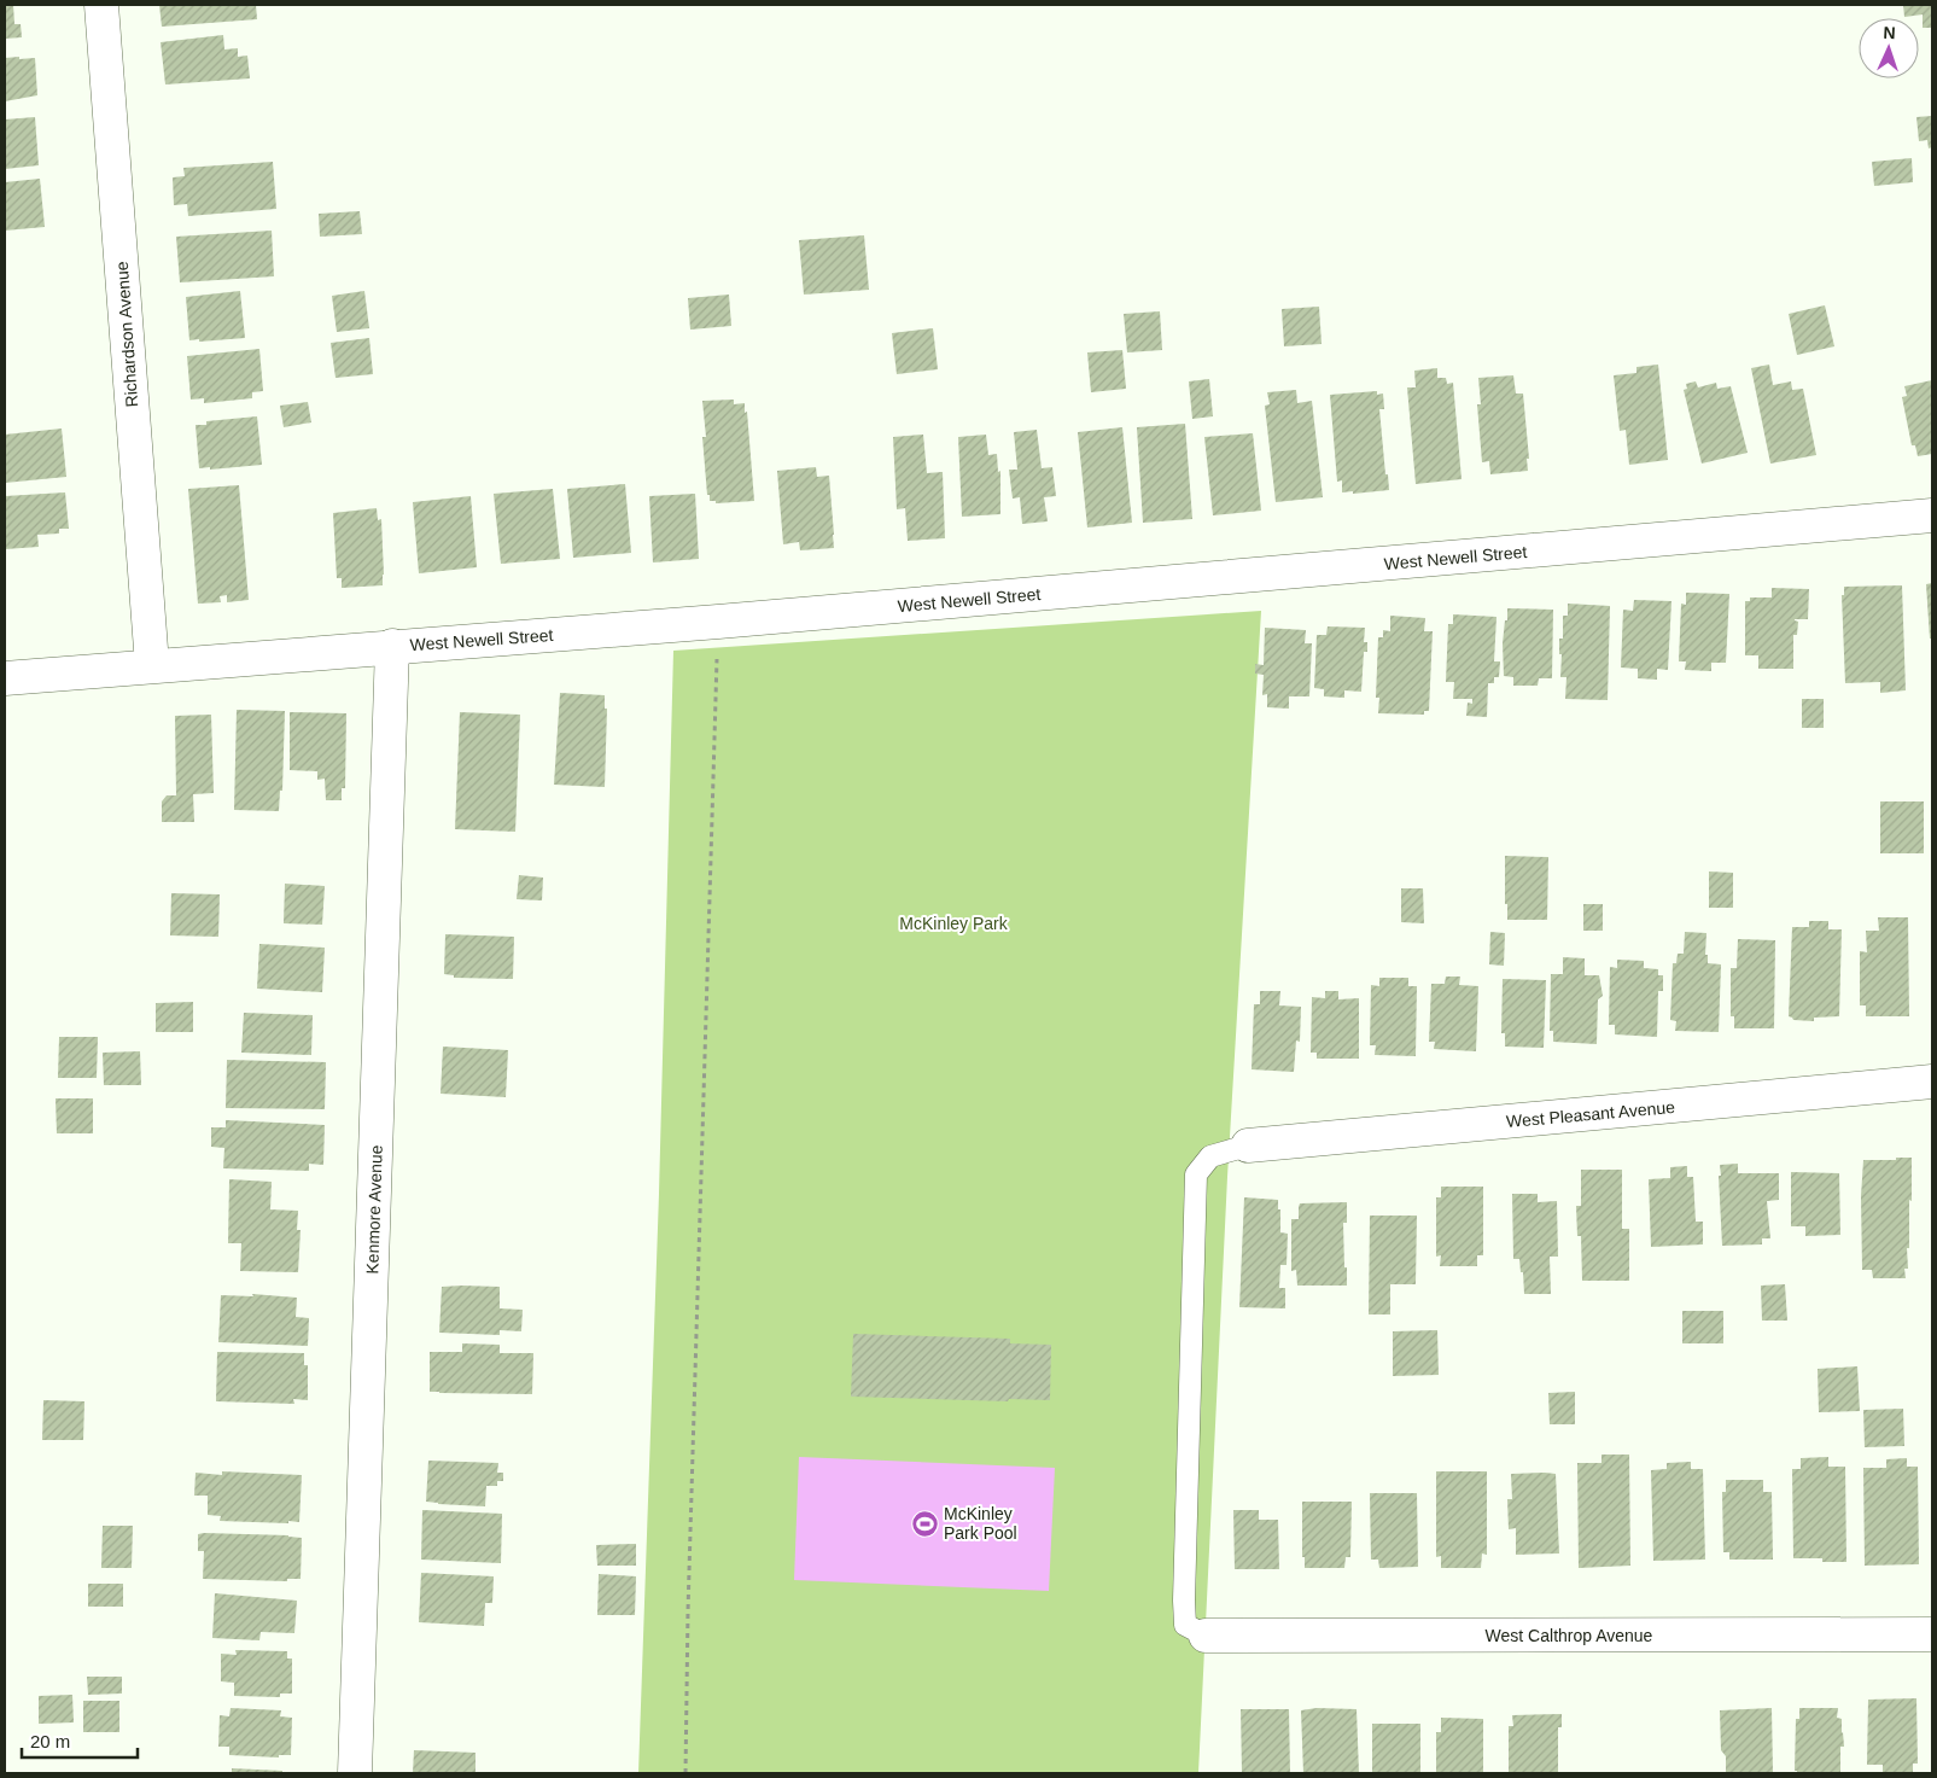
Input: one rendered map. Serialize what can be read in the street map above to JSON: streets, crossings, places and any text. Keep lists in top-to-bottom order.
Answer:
{
  "streets": {
    "street": [
      "Richardson Avenue",
      "West Newell Street",
      "West Pleasant Avenue",
      "Kenmore Avenue",
      "West Calthrop Avenue"
    ]
  },
  "crossings": [
    ["Richardson Avenue", "West Newell Street"],
    ["West Newell Street", "Kenmore Avenue"]
  ],
  "parks": ["McKinley Park"],
  "places": {
    "sports": ["McKinley Park Pool"]
  },
  "scale_bar": "20 m",
  "north": "top"
}
